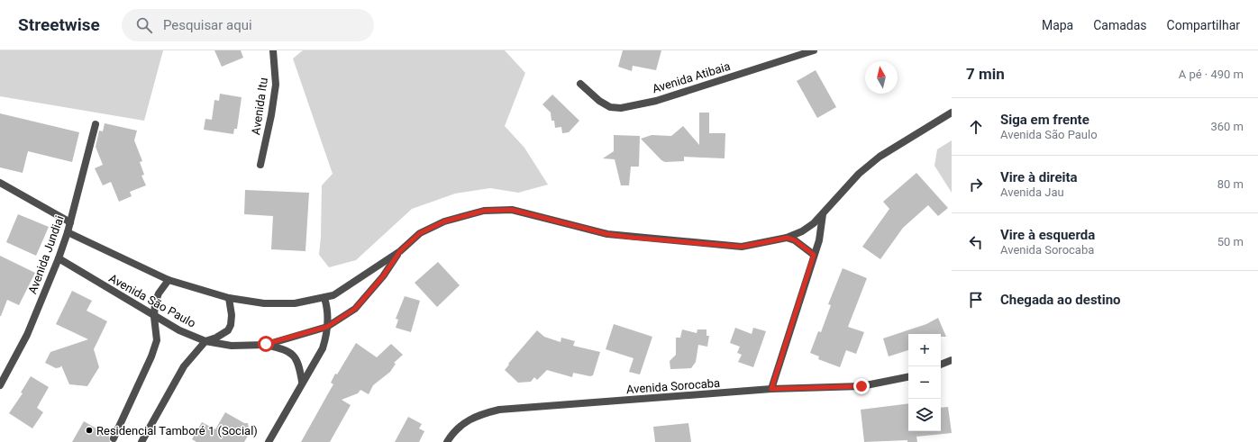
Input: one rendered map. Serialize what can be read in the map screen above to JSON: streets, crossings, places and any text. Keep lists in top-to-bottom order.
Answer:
{
  "streets": {
    "street": [
      "Avenida Atibaia",
      "Avenida Itu",
      "Avenida Jundiai",
      "Avenida São Paulo",
      "Avenida Sorocaba"
    ]
  },
  "crossings": [
    ["Avenida Jundiai", "Avenida São Paulo"]
  ],
  "places": ["Residencial Tamboré 1 (Social)"],
  "north": "top",
  "page": {
    "header": "Streetwise",
    "search": "Pesquisar aqui",
    "nav": ["Mapa", "Camadas", "Compartilhar"],
    "heading": ["7 min", "A pé · 490 m"],
    "list": [
      ["Siga em frente", "Avenida São Paulo", "360 m"],
      ["Vire à direita", "Avenida Jau", "80 m"],
      ["Vire à esquerda", "Avenida Sorocaba", "50 m"],
      "Chegada ao destino"
    ],
    "map_buttons": ["+", "−"]
  }
}
